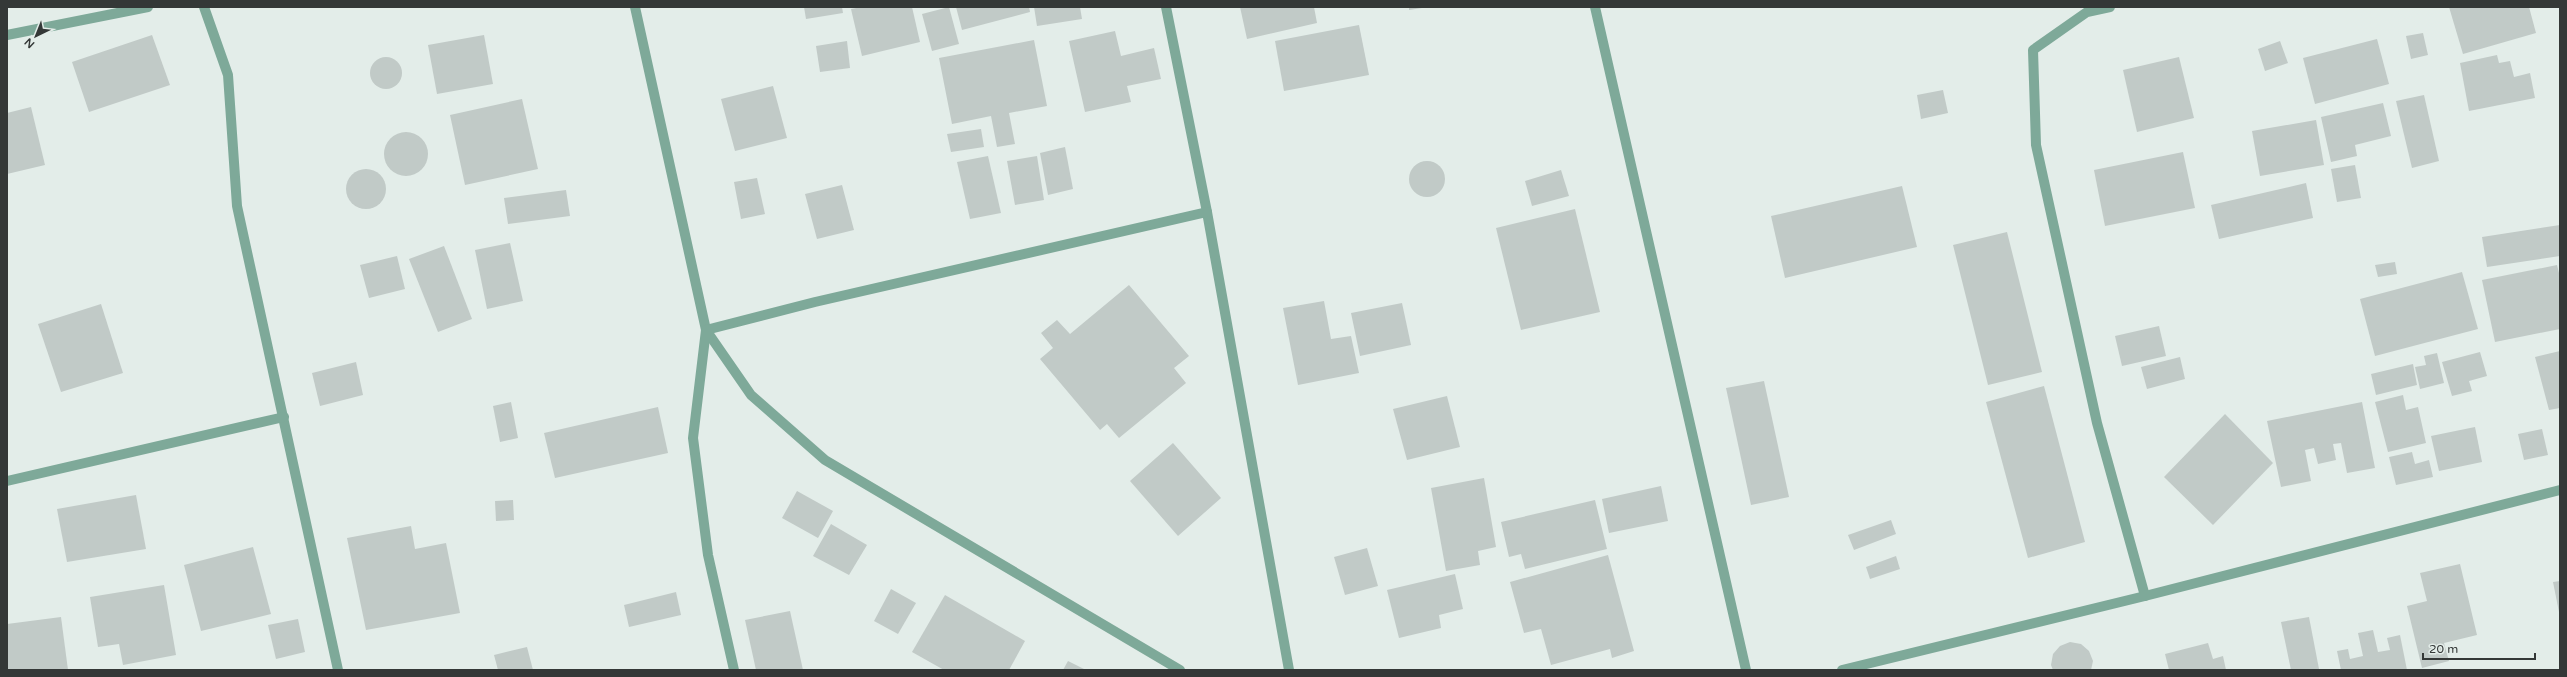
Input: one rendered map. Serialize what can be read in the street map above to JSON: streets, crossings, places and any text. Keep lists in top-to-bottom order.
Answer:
{
  "scale_bar": "20 m",
  "north": "bottom left"
}
